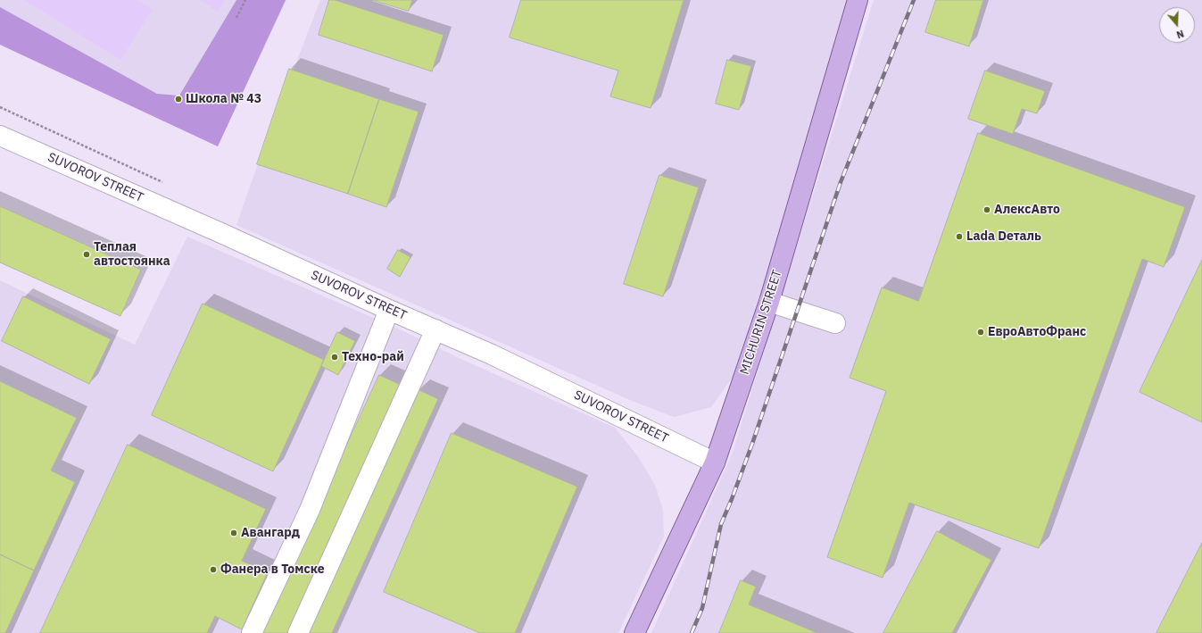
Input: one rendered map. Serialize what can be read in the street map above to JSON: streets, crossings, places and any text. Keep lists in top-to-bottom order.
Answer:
{
  "streets": {
    "main road": ["MICHURIN STREET"],
    "street": ["SUVOROV STREET"]
  },
  "crossings": [
    ["SUVOROV STREET", "MICHURIN STREET"]
  ],
  "places": [
    "Школа № 43",
    "АлексАвто",
    "Lada Dеталь",
    "Теплая автостоянка",
    "ЕвроАвтоФранс",
    "Техно-рай",
    "Авангард",
    "Фанера в Томске"
  ],
  "north": "bottom"
}
